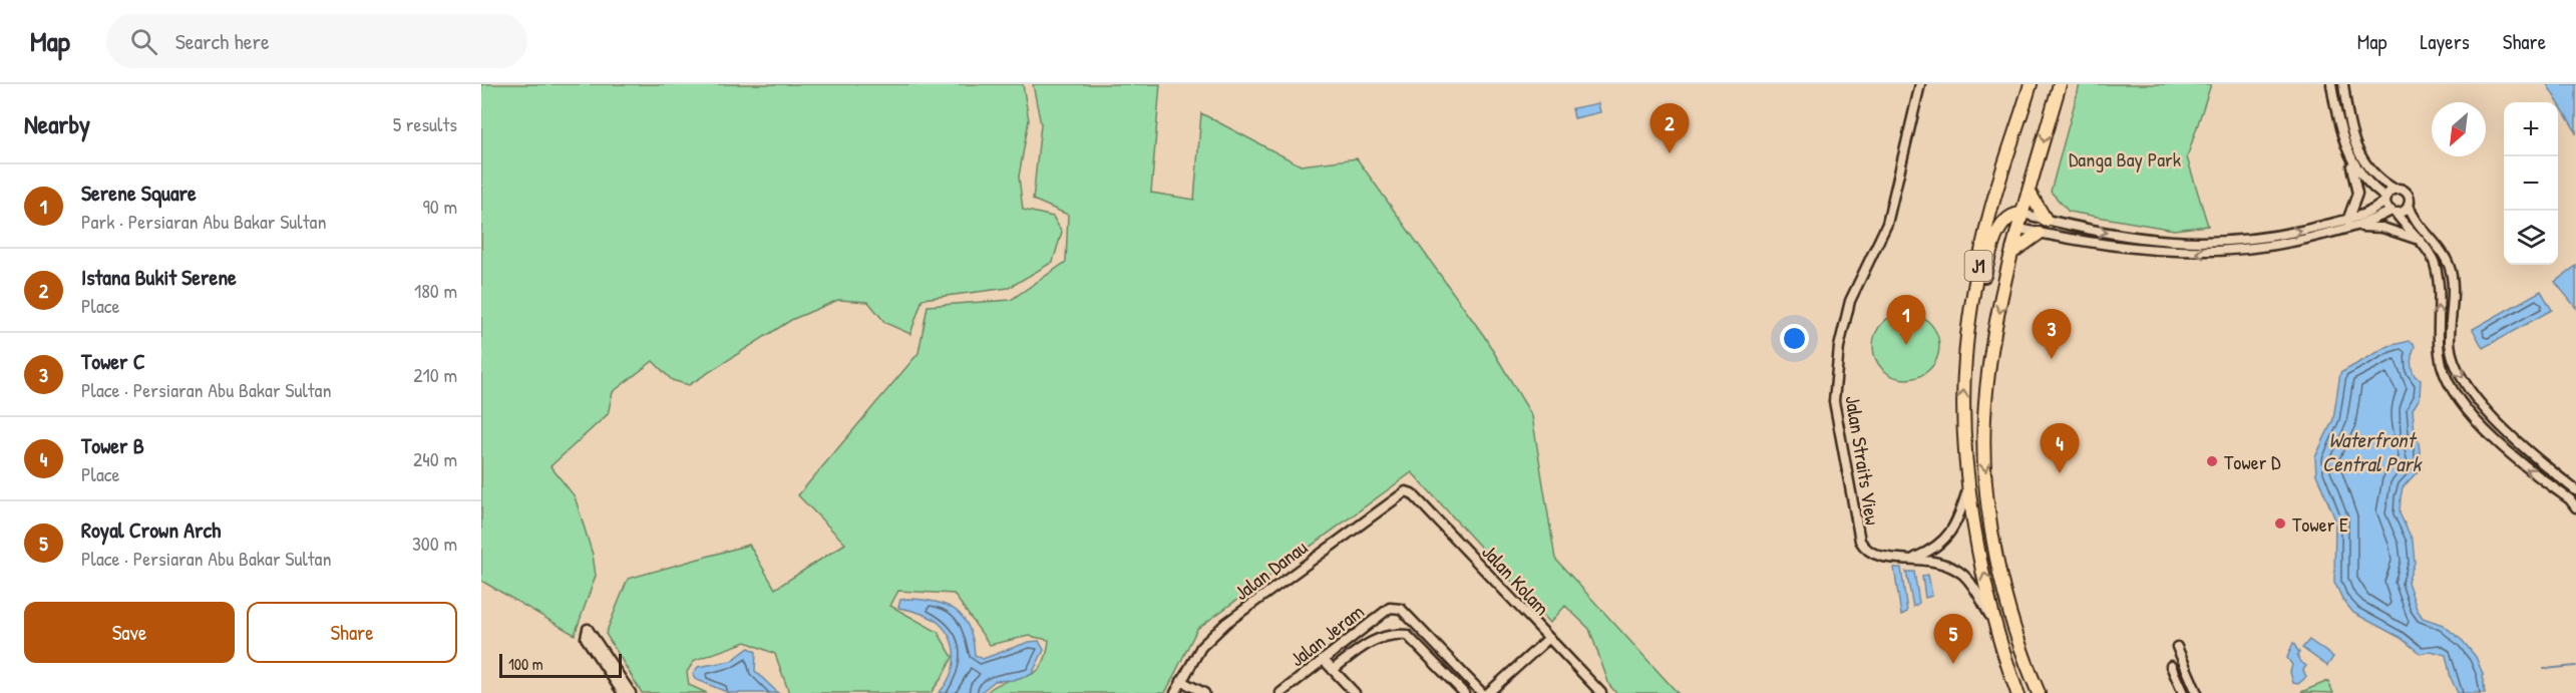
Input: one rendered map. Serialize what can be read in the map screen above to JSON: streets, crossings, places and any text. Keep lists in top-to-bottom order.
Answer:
{
  "streets": {
    "highway": ["J1"],
    "street": [
      "Jalan Straits View",
      "Jalan Danau",
      "Jalan Kolam",
      "Jalan Jeram"
    ]
  },
  "crossings": [
    ["J1", "Jalan Straits View"],
    ["Jalan Danau", "Jalan Kolam"]
  ],
  "water": ["Waterfront Central Park"],
  "parks": ["Danga Bay Park"],
  "places": ["Tower D", "Tower E"],
  "scale_bar": "100 m",
  "north": "bottom left",
  "page": {
    "header": "Map",
    "search": "Search here",
    "nav": ["Map", "Layers", "Share"],
    "heading": ["Nearby", "5 results"],
    "map_buttons": ["+", "−"],
    "pins": [
      "2",
      "1",
      "3",
      "4",
      "5"
    ],
    "list": [
      {
        "mark": "1",
        "name": "Serene Square",
        "note": "Park · Persiaran Abu Bakar Sultan",
        "value": "90 m"
      },
      {
        "mark": "2",
        "name": "Istana Bukit Serene",
        "note": "Place",
        "value": "180 m"
      },
      {
        "mark": "3",
        "name": "Tower C",
        "note": "Place · Persiaran Abu Bakar Sultan",
        "value": "210 m"
      },
      {
        "mark": "4",
        "name": "Tower B",
        "note": "Place",
        "value": "240 m"
      },
      {
        "mark": "5",
        "name": "Royal Crown Arch",
        "note": "Place · Persiaran Abu Bakar Sultan",
        "value": "300 m"
      }
    ],
    "buttons": ["Save", "Share"],
    "scale": "100 m"
  }
}
